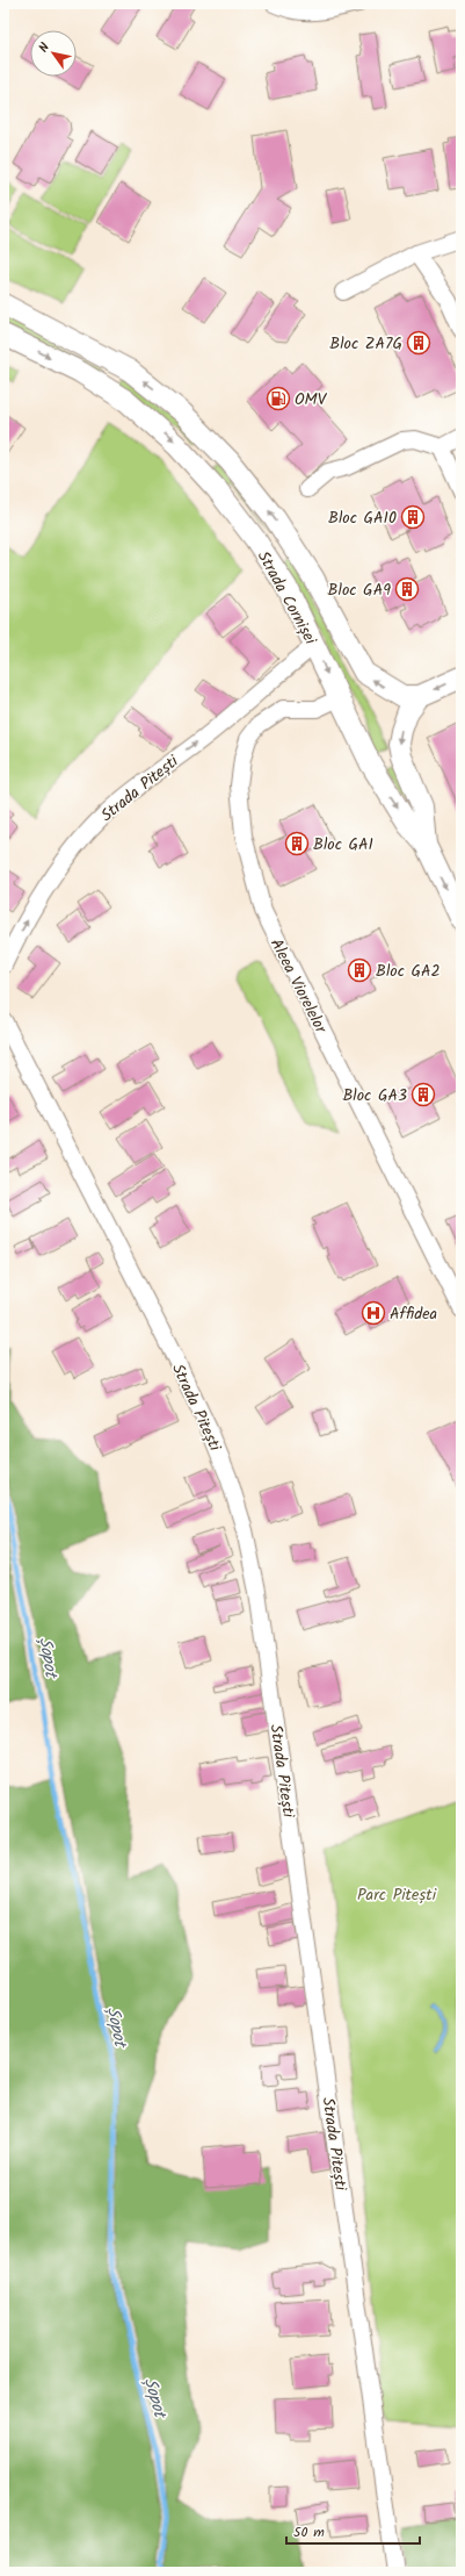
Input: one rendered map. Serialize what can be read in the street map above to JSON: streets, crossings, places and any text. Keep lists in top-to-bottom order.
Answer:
{
  "streets": {
    "street": ["Strada Cornișei", "Strada Pitești", "Aleea Viorelelor"]
  },
  "crossings": [
    ["Strada Cornișei", "Strada Pitești"],
    ["Strada Cornișei", "Aleea Viorelelor"]
  ],
  "water": ["Șopot"],
  "parks": ["Parc Pitești"],
  "places": {
    "building": [
      "Bloc ZA7G",
      "Bloc GA10",
      "Bloc GA9",
      "Bloc GA1",
      "Bloc GA2",
      "Bloc GA3"
    ],
    "fuel station": ["OMV"],
    "hospital": ["Affidea"]
  },
  "scale_bar": "50 m",
  "north": "top left"
}
